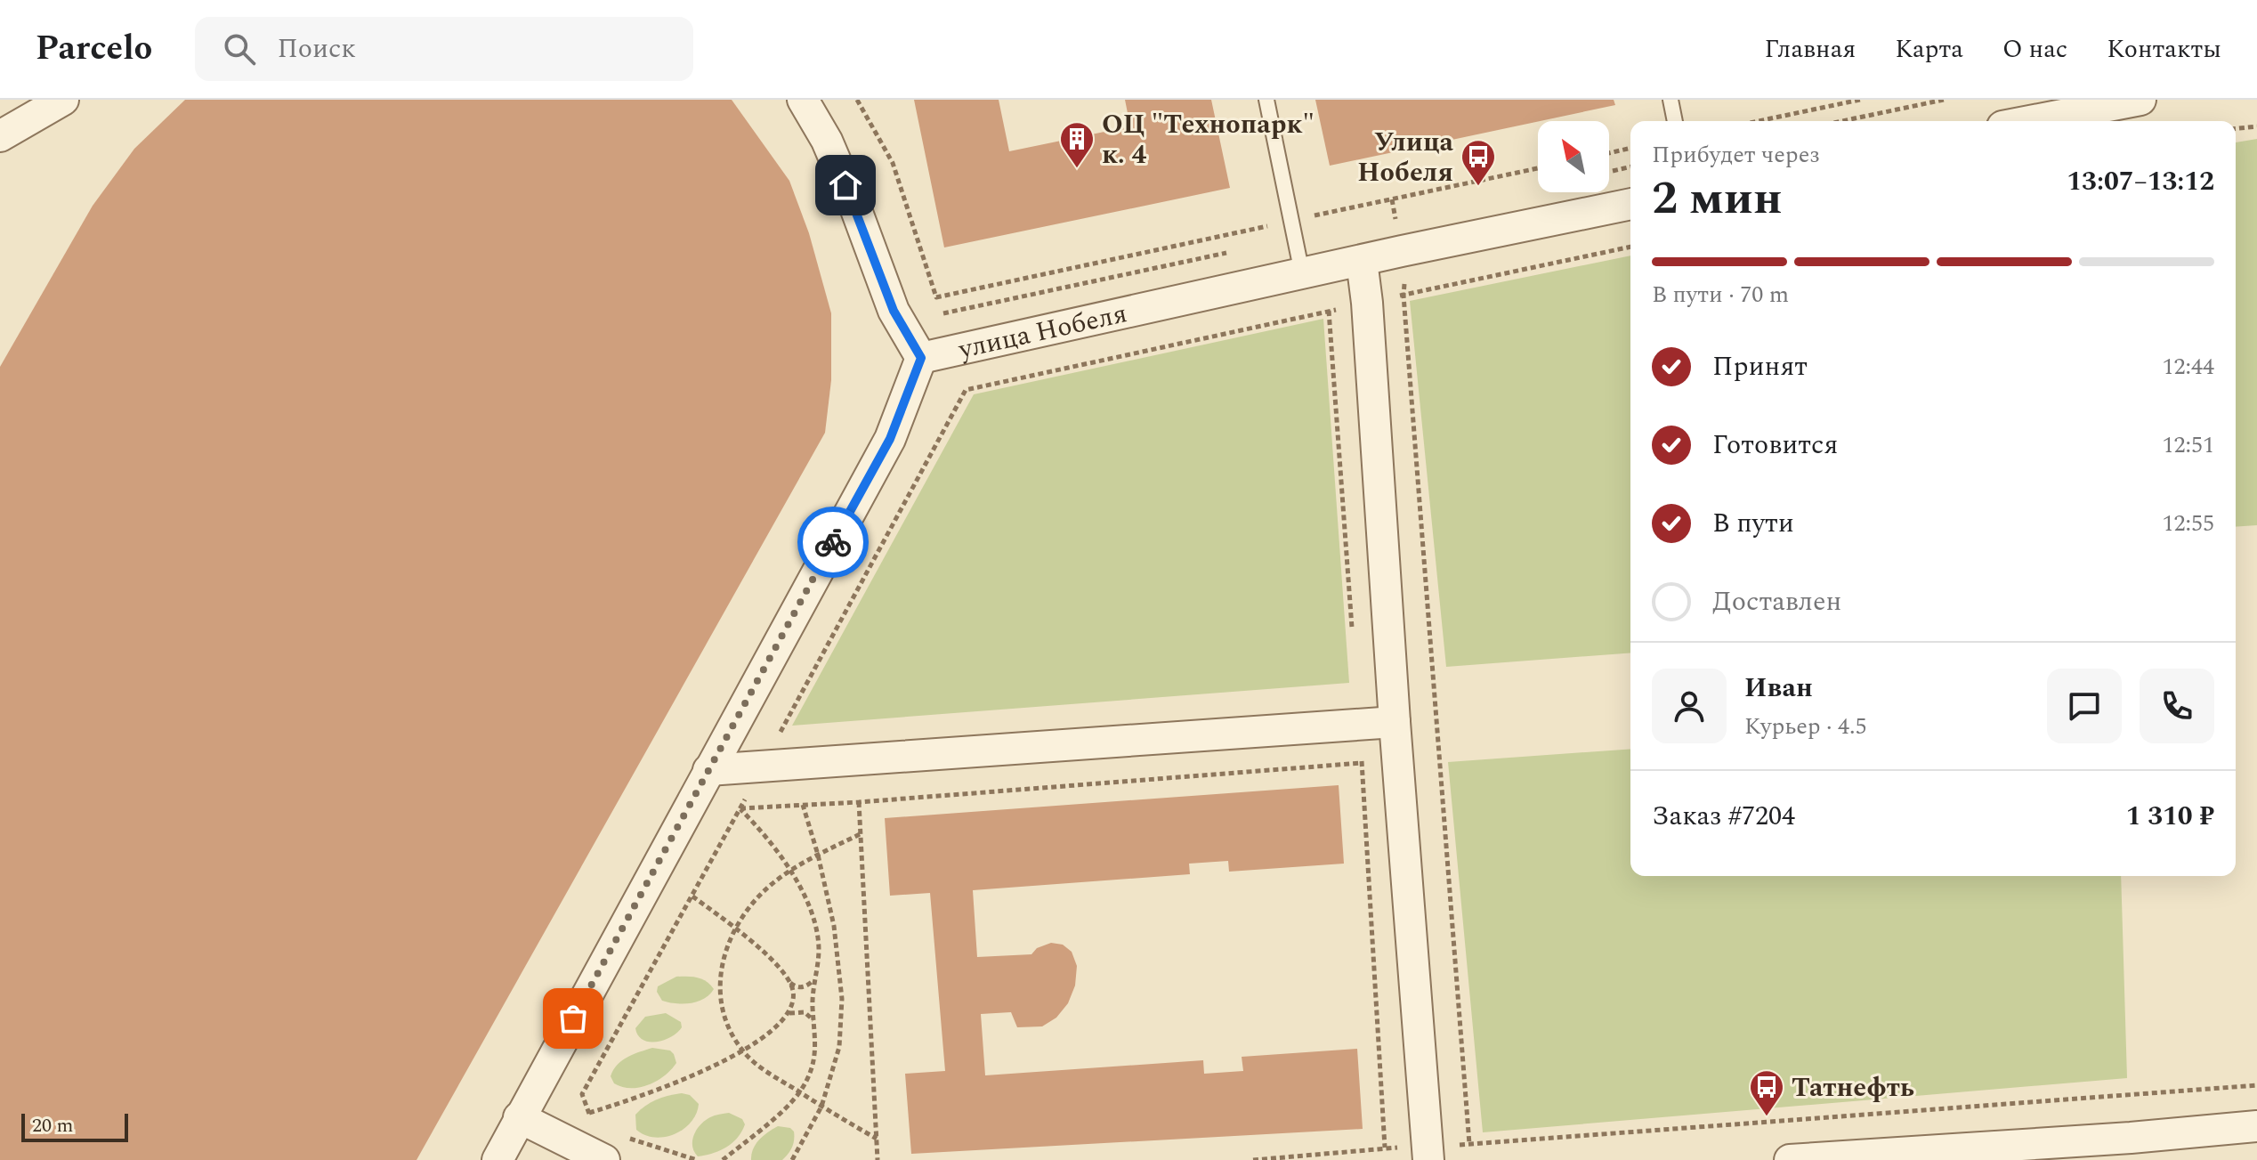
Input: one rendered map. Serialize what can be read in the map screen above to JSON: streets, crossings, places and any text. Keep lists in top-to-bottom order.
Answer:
{
  "streets": {
    "street": ["улица Нобеля"]
  },
  "places": {
    "building": ["ОЦ \"Технопарк\" к. 4"],
    "bus stop": ["Улица Нобеля", "Татнефть"]
  },
  "scale_bar": "20 m",
  "north": "top left",
  "page": {
    "header": "Parcelo",
    "search": "Поиск",
    "nav": [
      "Главная",
      "Карта",
      "О нас",
      "Контакты"
    ],
    "heading": ["2 мин", "Прибудет через", "13:07–13:12"],
    "panel": [
      "Иван",
      "Курьер · 4.5",
      "Заказ #7204",
      "1 310 ₽"
    ],
    "bar": "В пути · 70 m",
    "list": [
      ["Принят", "12:44"],
      ["Готовится", "12:51"],
      ["В пути", "12:55"],
      "Доставлен"
    ],
    "scale": "20 m"
  }
}
